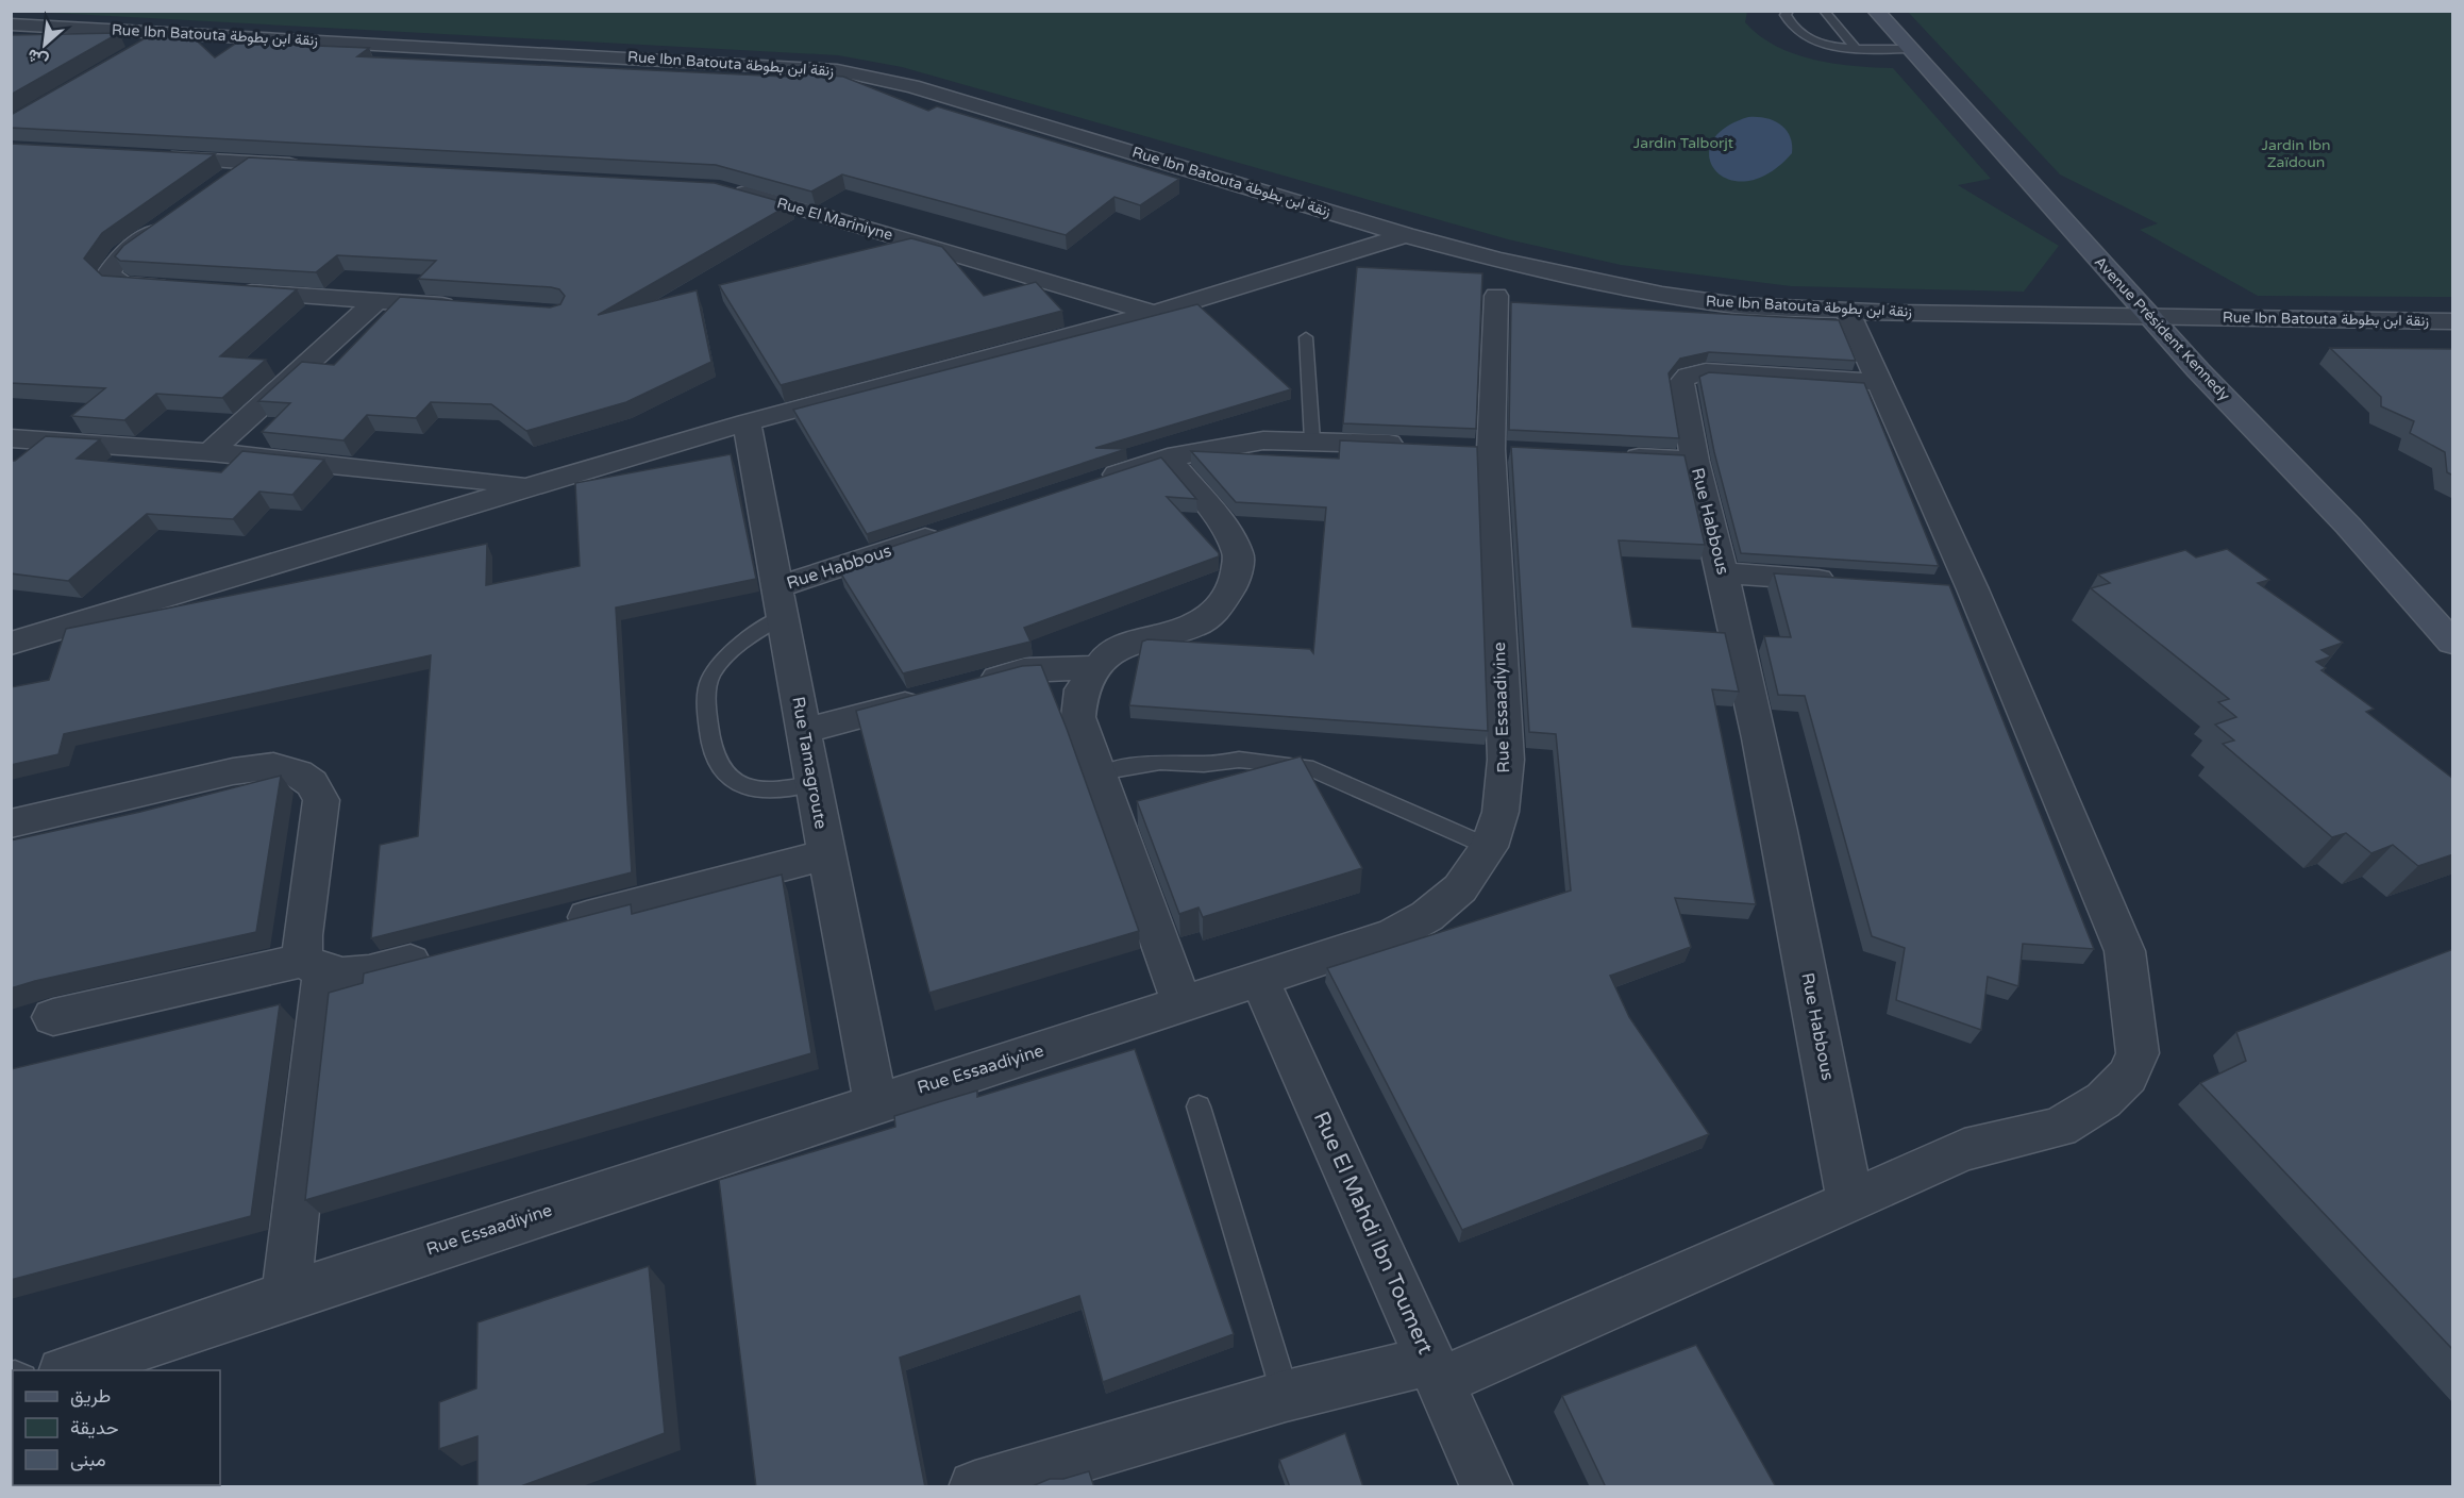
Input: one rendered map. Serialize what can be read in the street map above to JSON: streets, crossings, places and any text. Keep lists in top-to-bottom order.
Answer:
{
  "streets": {
    "street": [
      "Rue Ibn Batouta زنقة ابن بطوطة",
      "Rue El Mariniyne",
      "Avenue Président Kennedy",
      "Rue Habbous",
      "Rue Essaadiyine",
      "Rue Tamagroute",
      "Rue El Mahdi Ibn Toumert"
    ]
  },
  "crossings": [
    ["Rue Ibn Batouta زنقة ابن بطوطة", "Avenue Président Kennedy"],
    ["Rue Habbous", "Rue Tamagroute"],
    ["Rue Essaadiyine", "Rue Tamagroute"],
    ["Rue Essaadiyine", "Rue El Mahdi Ibn Toumert"]
  ],
  "parks": ["Jardin Talborjt", "Jardin Ibn Zaïdoun"],
  "legend": ["طريق", "حديقة", "مبنى"],
  "north": "bottom left"
}
